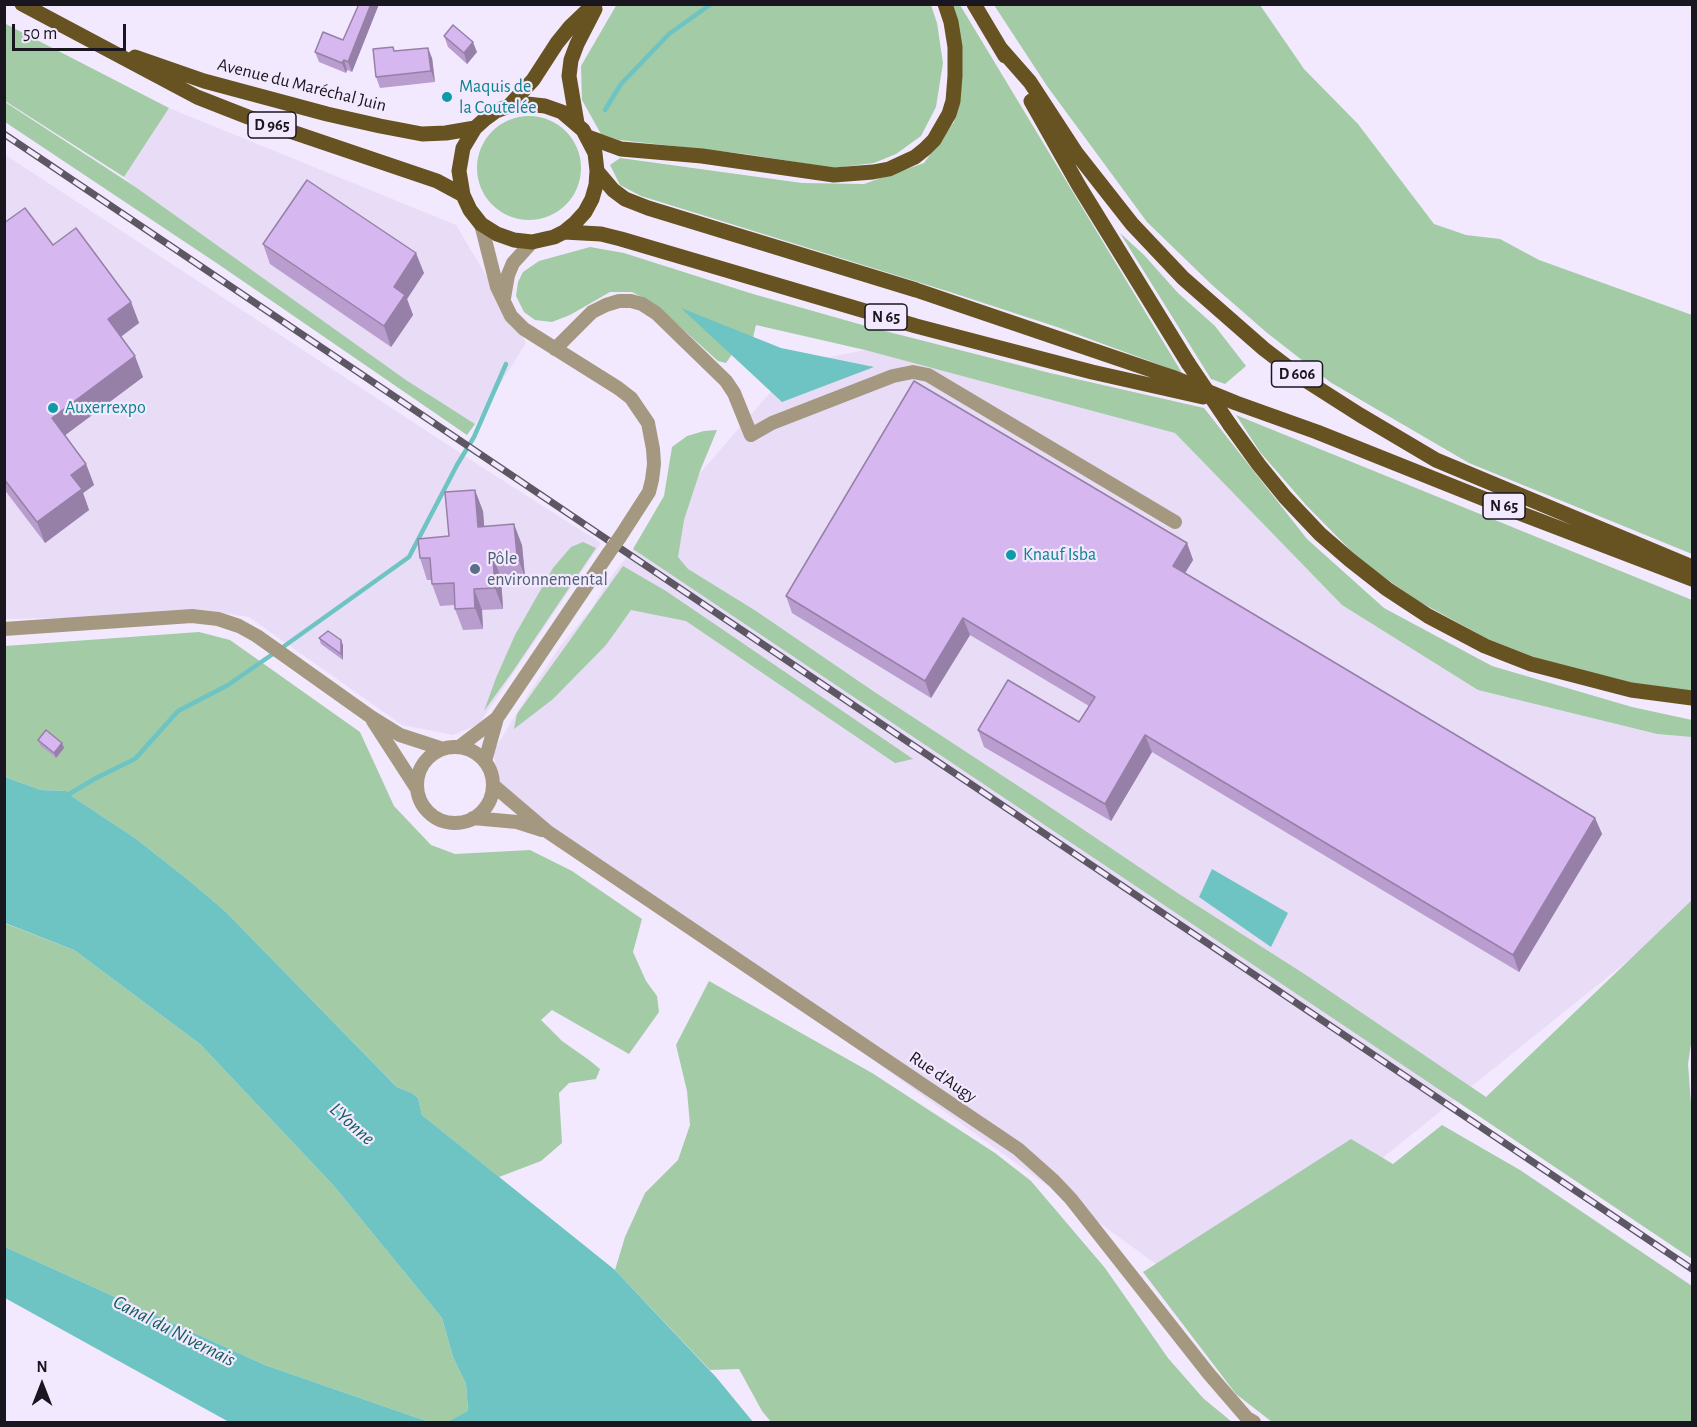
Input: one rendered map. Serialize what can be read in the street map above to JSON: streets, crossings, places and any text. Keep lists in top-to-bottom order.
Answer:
{
  "streets": {
    "main road": [
      "Avenue du Maréchal Juin",
      "D 965",
      "N 65",
      "D 606"
    ],
    "street": ["Rue d'Augy"]
  },
  "crossings": [
    ["Avenue du Maréchal Juin", "N 65"]
  ],
  "water": ["L'Yonne", "Canal du Nivernais"],
  "places": [
    "Maquis de la Coutelée",
    "Auxerrexpo",
    "Knauf Isba",
    "Pôle environnemental"
  ],
  "scale_bar": "50 m",
  "north": "top"
}
